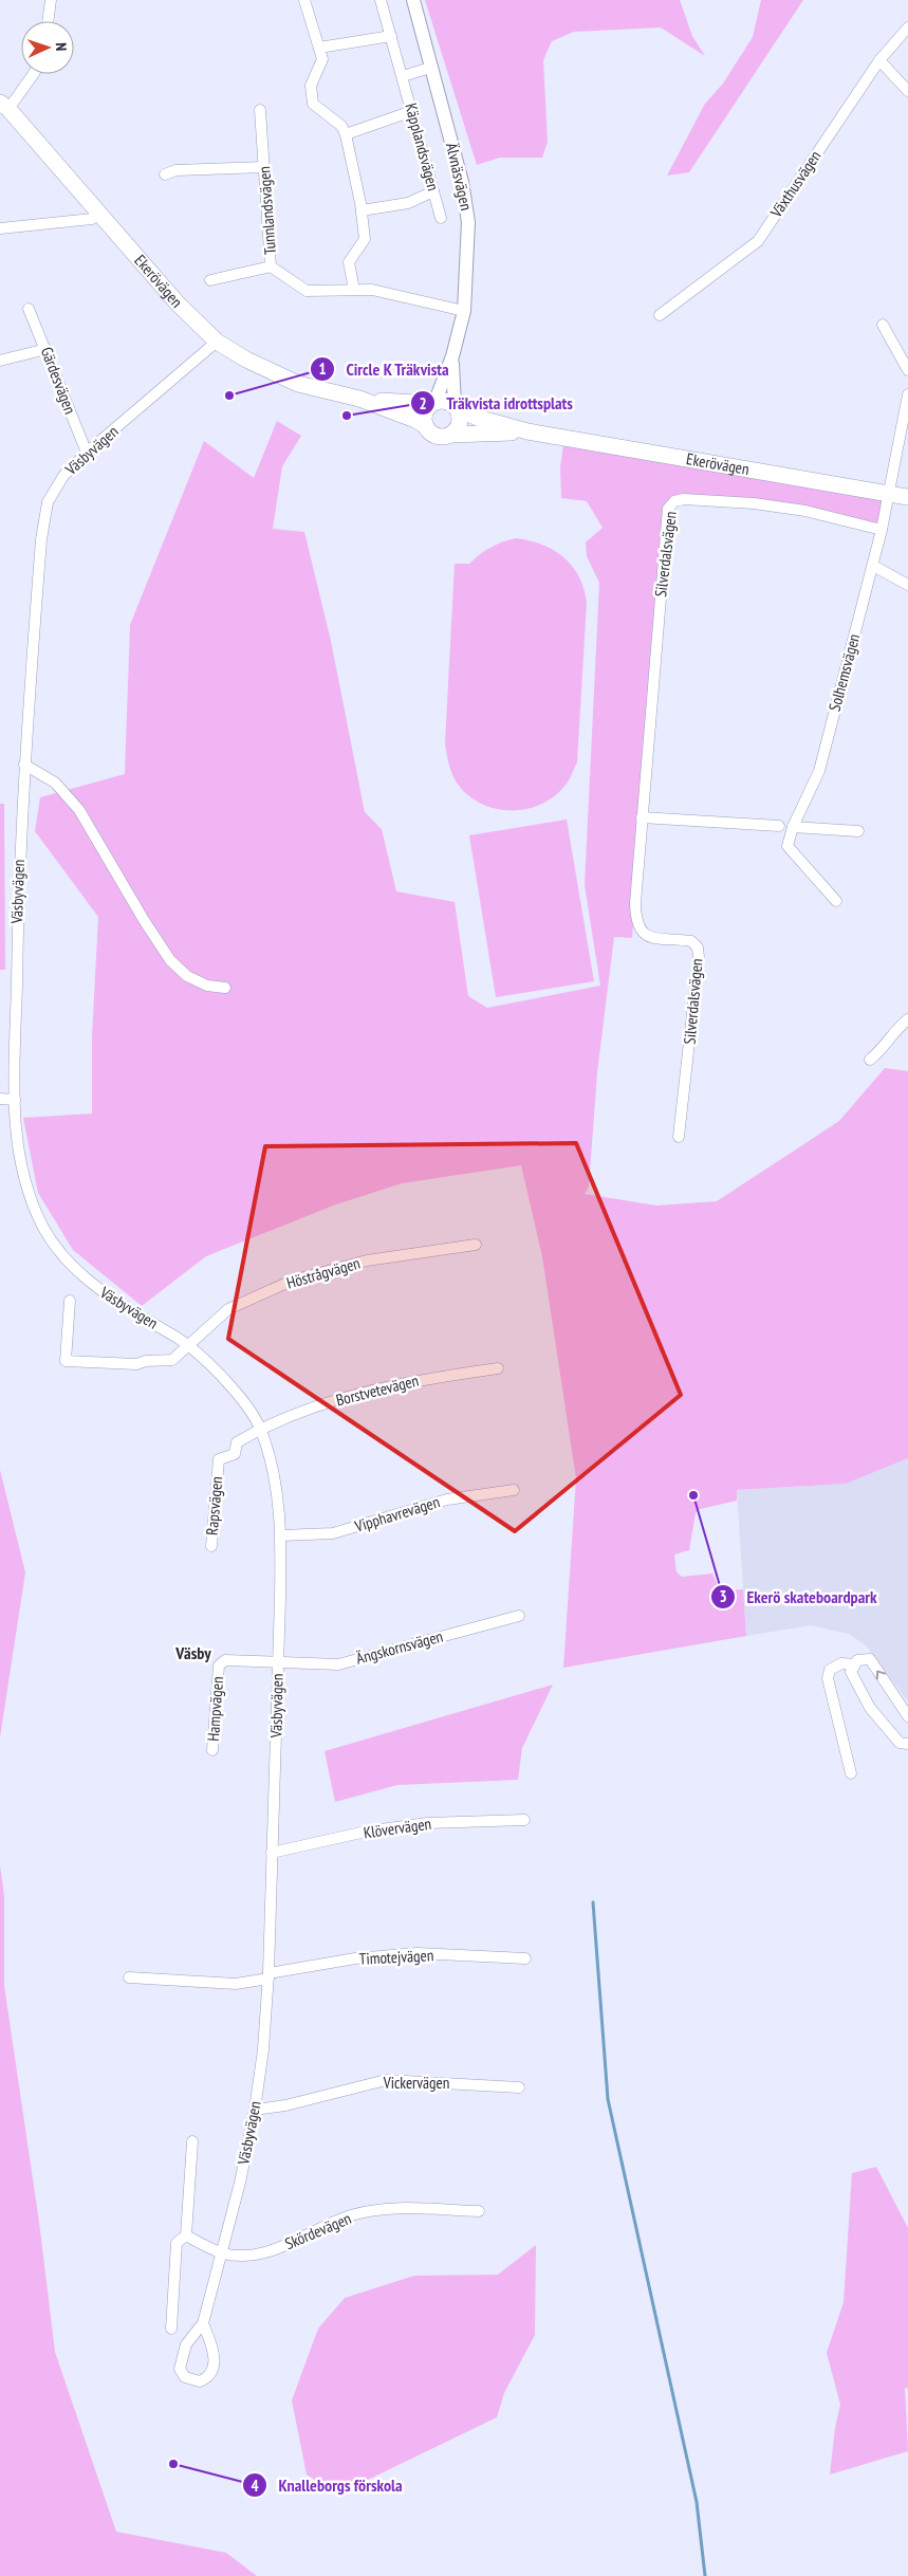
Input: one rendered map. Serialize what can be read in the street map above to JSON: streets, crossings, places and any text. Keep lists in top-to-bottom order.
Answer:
{
  "streets": {
    "main road": ["Ekerövägen"],
    "street": [
      "Käpplandsvägen",
      "Älvnäsvägen",
      "Växthusvägen",
      "Tunnlandsvägen",
      "Gärdesvägen",
      "Väsbyvägen",
      "Silverdalsvägen",
      "Solhemsvägen",
      "Höstrågvägen",
      "Borstvetevägen",
      "Rapsvägen",
      "Vipphavrevägen",
      "Ängskornsvägen",
      "Hampvägen",
      "Klövervägen",
      "Timotejvägen",
      "Vickervägen",
      "Skördevägen"
    ]
  },
  "crossings": [
    ["Älvnäsvägen", "Tunnlandsvägen"],
    ["Älvnäsvägen", "Ekerövägen"],
    ["Ekerövägen", "Väsbyvägen"],
    ["Ekerövägen", "Solhemsvägen"],
    ["Gärdesvägen", "Väsbyvägen"],
    ["Väsbyvägen", "Höstrågvägen"],
    ["Väsbyvägen", "Borstvetevägen"],
    ["Väsbyvägen", "Rapsvägen"],
    ["Väsbyvägen", "Vipphavrevägen"],
    ["Väsbyvägen", "Ängskornsvägen"],
    ["Väsbyvägen", "Hampvägen"],
    ["Väsbyvägen", "Klövervägen"],
    ["Väsbyvägen", "Timotejvägen"],
    ["Väsbyvägen", "Vickervägen"],
    ["Väsbyvägen", "Skördevägen"],
    ["Silverdalsvägen", "Solhemsvägen"],
    ["Borstvetevägen", "Rapsvägen"],
    ["Ängskornsvägen", "Hampvägen"]
  ],
  "districts": ["Väsby"],
  "places": [
    "Circle K Träkvista",
    "Träkvista idrottsplats",
    "Ekerö skateboardpark",
    "Knalleborgs förskola"
  ],
  "north": "right"
}
